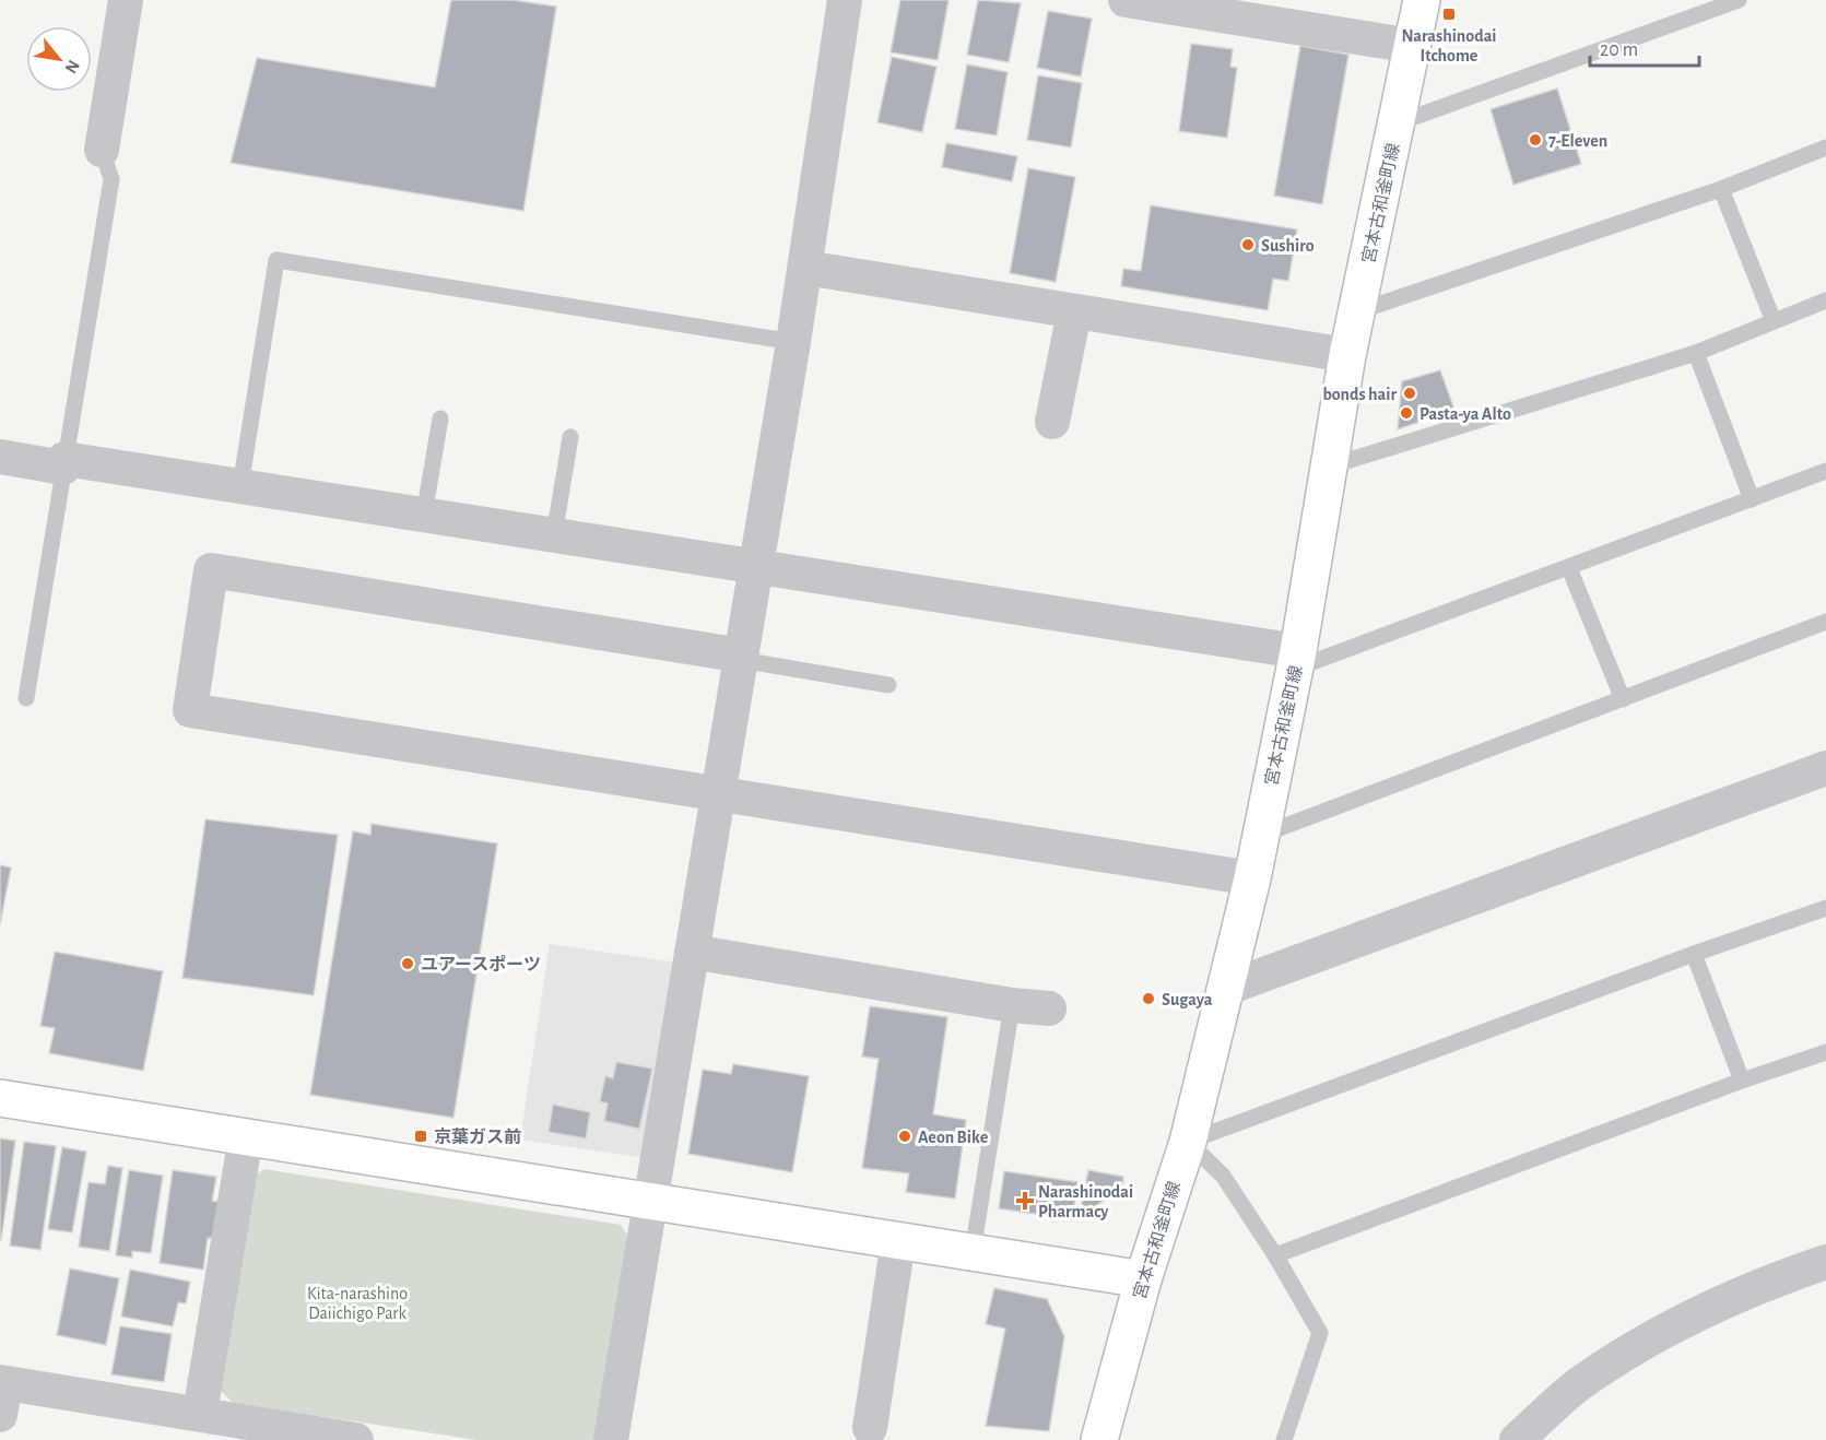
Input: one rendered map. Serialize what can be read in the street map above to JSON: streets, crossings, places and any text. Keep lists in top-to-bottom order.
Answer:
{
  "streets": {
    "street": ["宮本古和釜町線"]
  },
  "parks": ["Kita-narashino Daiichigo Park"],
  "places": {
    "transit": ["Narashinodai Itchome", "京葉ガス前"],
    "other": [
      "7-Eleven",
      "Sushiro",
      "bonds hair",
      "Pasta-ya Alto",
      "ユアースポーツ",
      "Sugaya",
      "Aeon Bike"
    ],
    "health": ["Narashinodai Pharmacy"]
  },
  "scale_bar": "20 m",
  "north": "bottom right"
}
